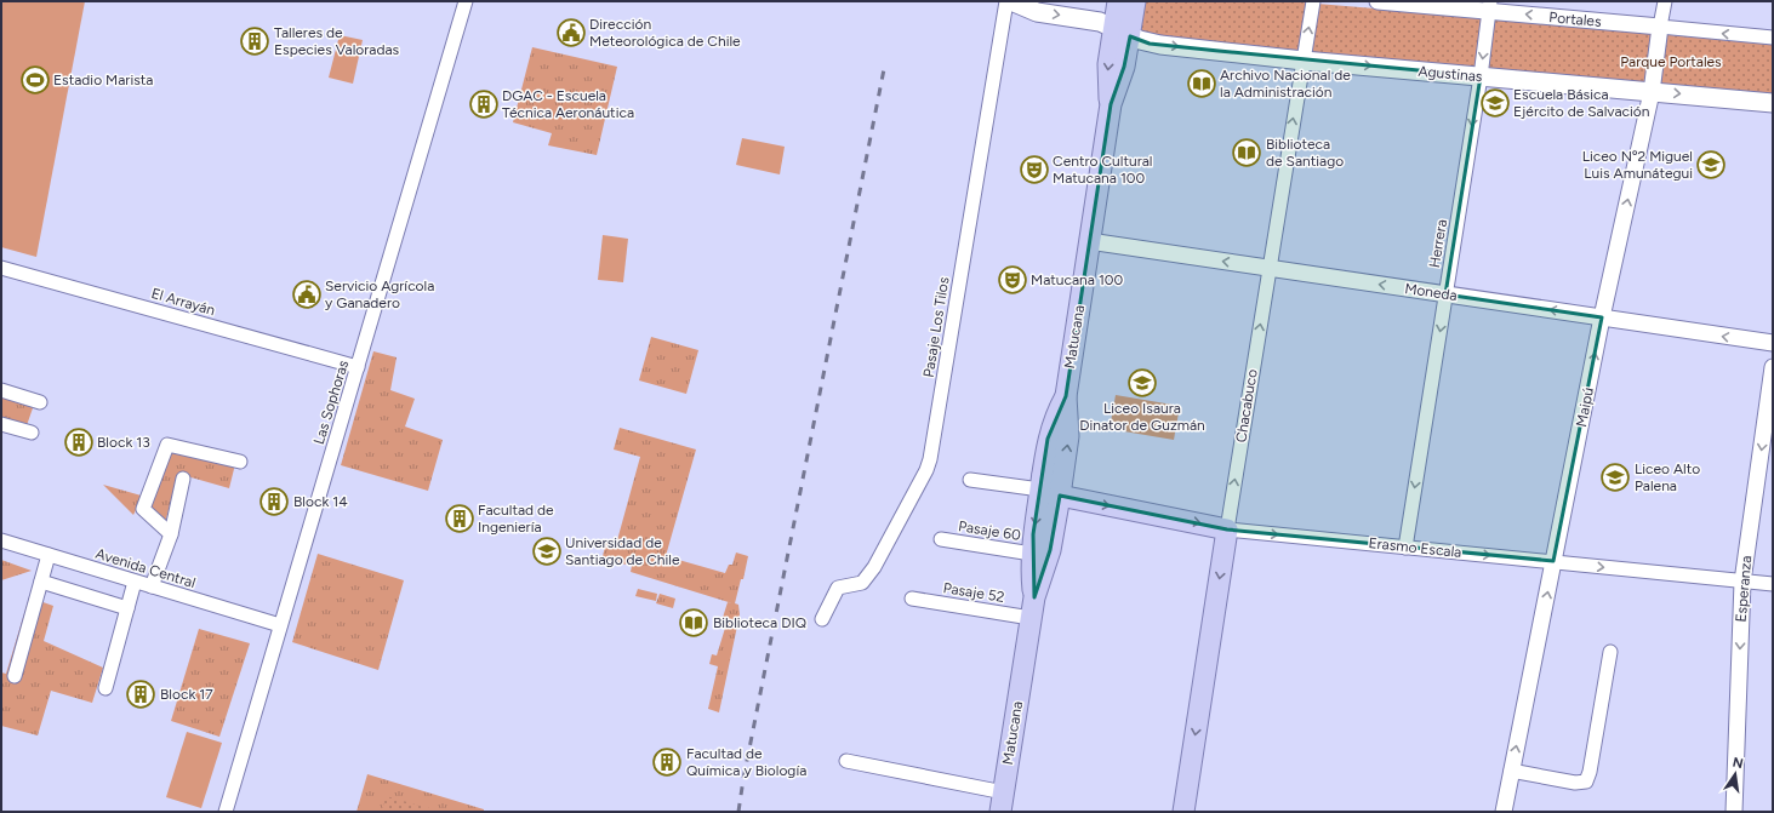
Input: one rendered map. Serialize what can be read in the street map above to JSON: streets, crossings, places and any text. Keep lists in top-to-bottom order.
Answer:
{
  "streets": {
    "main road": [
      "Agustinas",
      "Matucana",
      "Chacabuco",
      "Erasmo Escala"
    ],
    "street": [
      "Portales",
      "Herrera",
      "Moneda",
      "El Arrayán",
      "Pasaje Los Tilos",
      "Las Sophoras",
      "Maipú",
      "Pasaje 60",
      "Avenida Central",
      "Esperanza",
      "Pasaje 52"
    ]
  },
  "crossings": [
    ["Portales", "Herrera"],
    ["Portales", "Maipú"],
    ["Agustinas", "Herrera"],
    ["Agustinas", "Matucana"],
    ["Agustinas", "Chacabuco"],
    ["Agustinas", "Maipú"],
    ["Herrera", "Moneda"],
    ["Herrera", "Erasmo Escala"],
    ["Moneda", "Matucana"],
    ["Moneda", "Chacabuco"],
    ["Moneda", "Maipú"],
    ["El Arrayán", "Las Sophoras"],
    ["Matucana", "Pasaje 60"],
    ["Matucana", "Erasmo Escala"],
    ["Matucana", "Pasaje 52"],
    ["Las Sophoras", "Avenida Central"],
    ["Chacabuco", "Erasmo Escala"],
    ["Maipú", "Erasmo Escala"],
    ["Erasmo Escala", "Esperanza"]
  ],
  "one_way": [
    "Portales",
    "Agustinas",
    "Herrera",
    "Moneda",
    "Maipú",
    "Erasmo Escala",
    "Esperanza"
  ],
  "parks": ["Parque Portales"],
  "places": {
    "public building": ["Dirección Meteorológica de Chile", "Servicio Agrícola y Ganadero"],
    "building": [
      "Talleres de Especies Valoradas",
      "DGAC - Escuela Técnica Aeronáutica",
      "Block 13",
      "Block 14",
      "Facultad de Ingeniería",
      "Block 17",
      "Facultad de Química y Biología"
    ],
    "sports": ["Estadio Marista"],
    "library": ["Archivo Nacional de la Administración", "Biblioteca de Santiago", "Biblioteca DIQ"],
    "school or university": [
      "Escuela Básica Ejército de Salvación",
      "Liceo Nº2 Miguel Luis Amunátegui",
      "Liceo Isaura Dinator de Guzmán",
      "Liceo Alto Palena",
      "Universidad de Santiago de Chile"
    ],
    "theatre": ["Centro Cultural Matucana 100", "Matucana 100"]
  },
  "north": "top"
}
